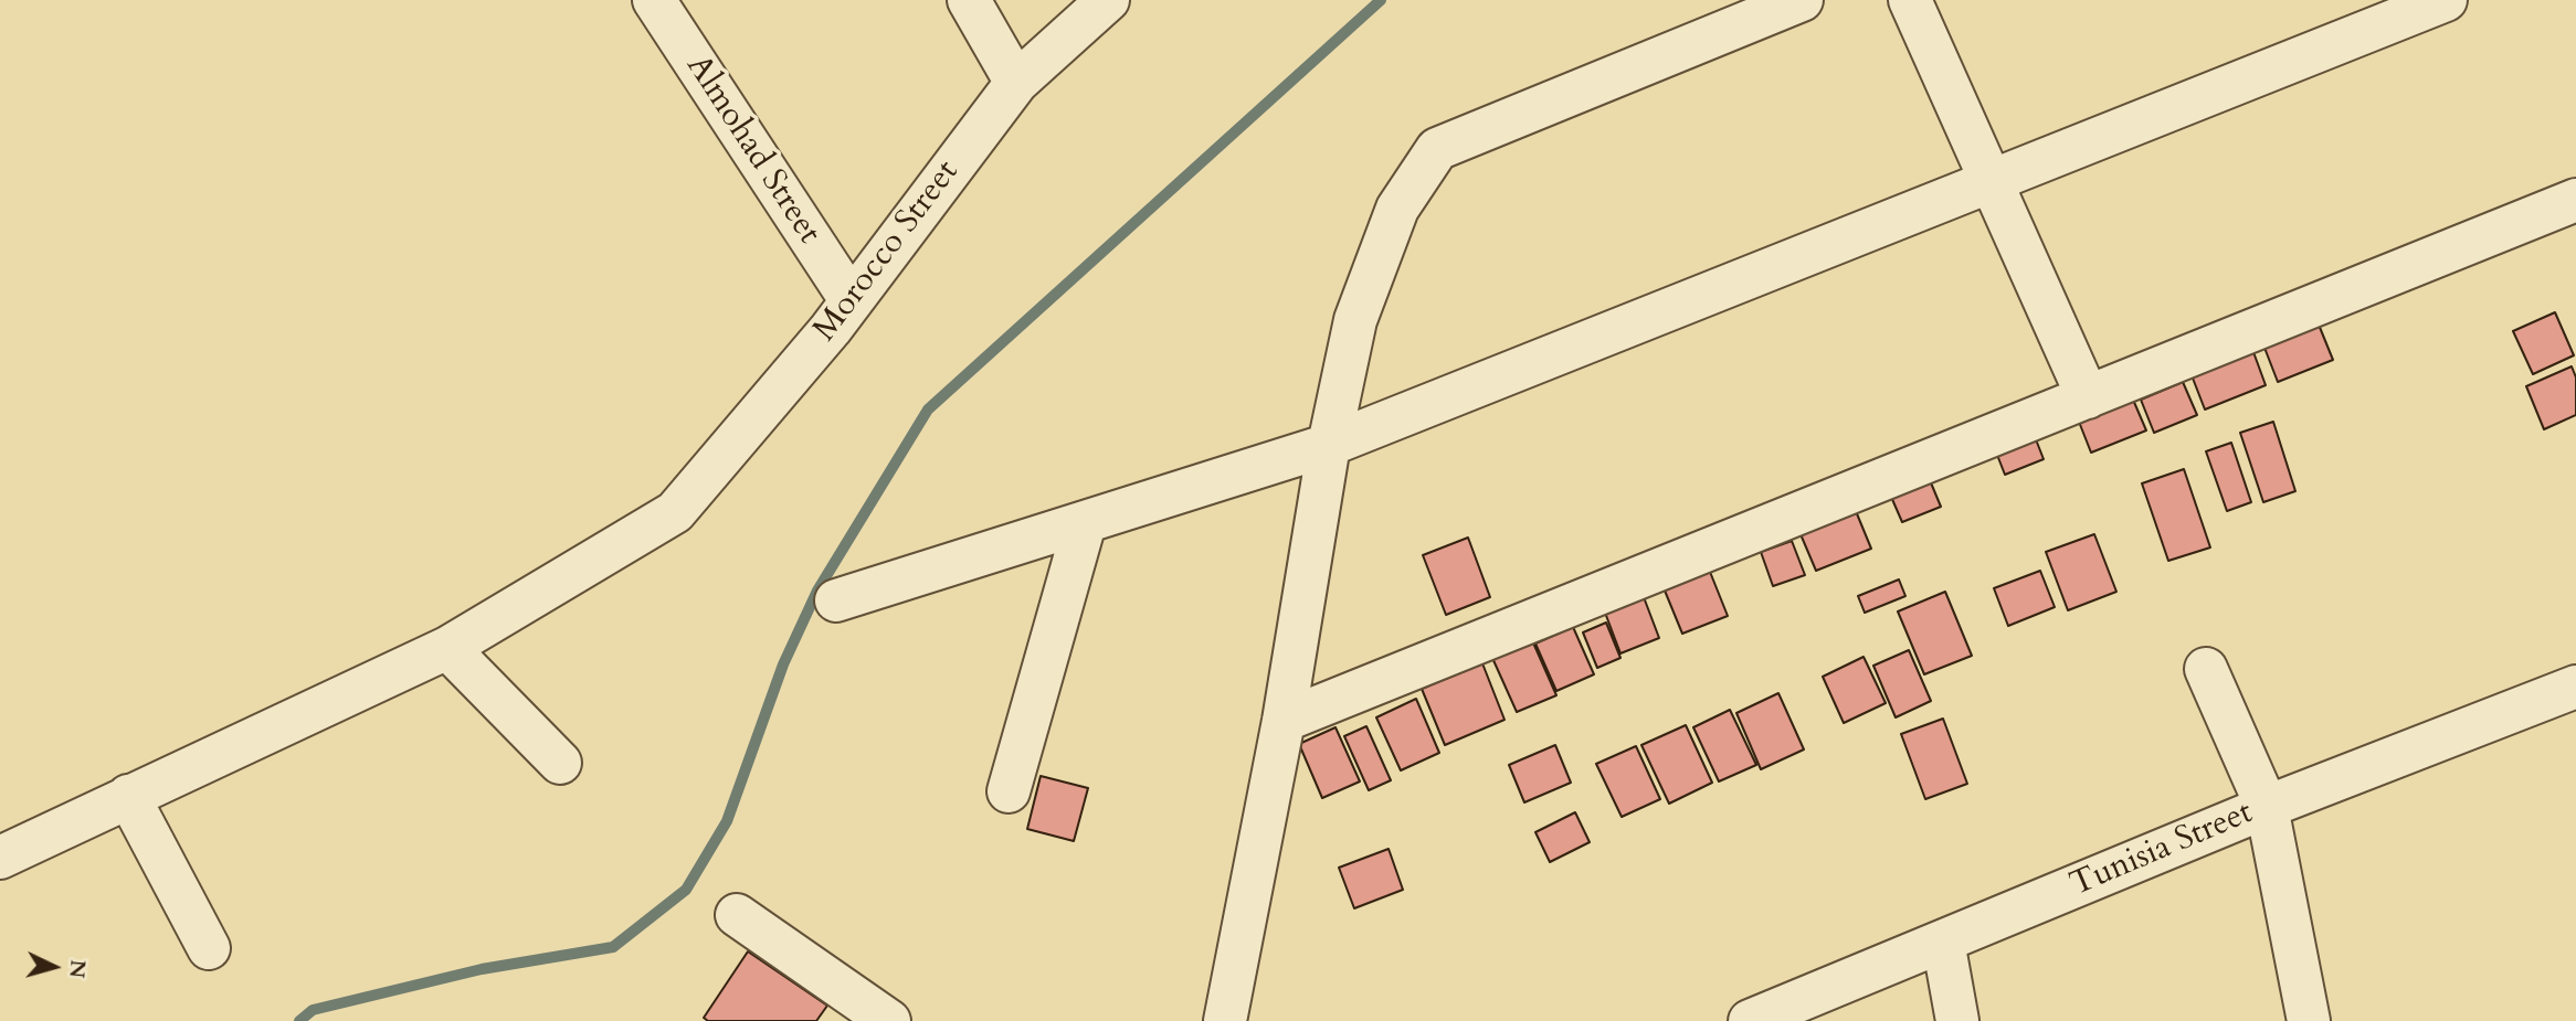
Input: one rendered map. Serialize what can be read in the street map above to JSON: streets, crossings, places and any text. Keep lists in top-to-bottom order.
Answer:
{
  "streets": {
    "street": ["Almohad Street", "Morocco Street", "Tunisia Street"]
  },
  "crossings": [
    ["Almohad Street", "Morocco Street"]
  ],
  "north": "right"
}
